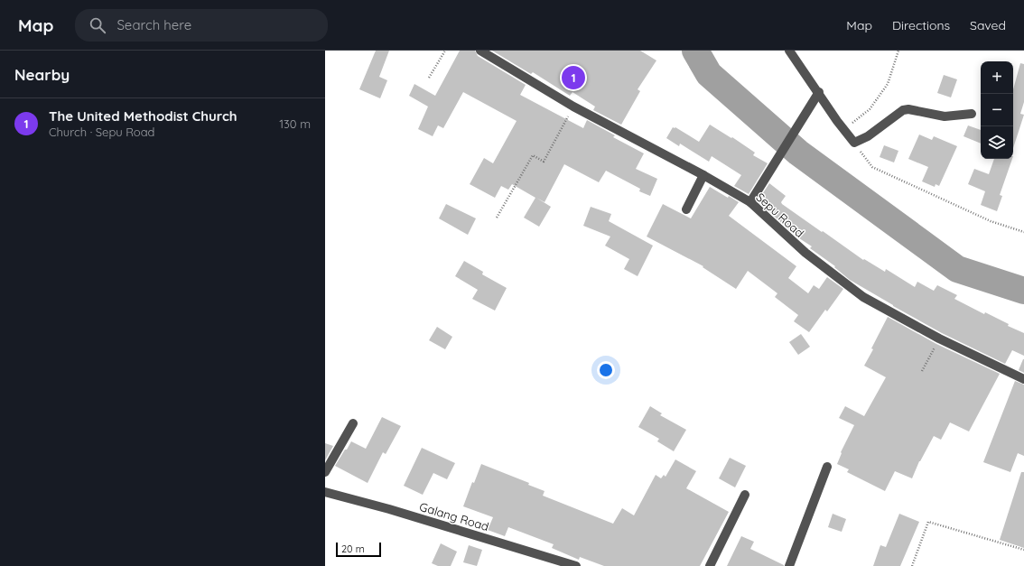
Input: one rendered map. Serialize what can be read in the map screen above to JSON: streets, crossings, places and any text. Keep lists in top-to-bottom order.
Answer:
{
  "streets": {
    "street": ["Sepu Road", "Galang Road"]
  },
  "scale_bar": "20 m",
  "page": {
    "header": "Map",
    "search": "Search here",
    "nav": ["Map", "Directions", "Saved"],
    "heading": "Nearby",
    "map_buttons": ["+", "−"],
    "pins": "1",
    "list": [
      {
        "mark": "1",
        "name": "The United Methodist Church",
        "note": "Church · Sepu Road",
        "value": "130 m"
      }
    ],
    "scale": "20 m"
  }
}
